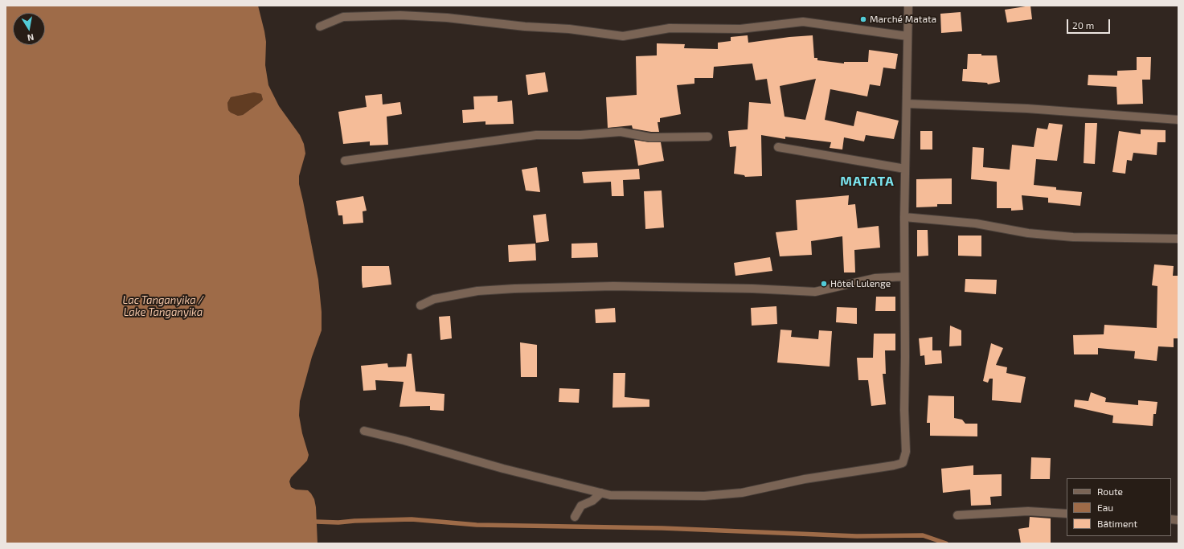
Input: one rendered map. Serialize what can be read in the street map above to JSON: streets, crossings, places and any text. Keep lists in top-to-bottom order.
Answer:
{
  "districts": ["MATATA"],
  "water": ["Lac Tanganyika / Lake Tanganyika"],
  "places": ["Marché Matata", "Hôtel Lulenge"],
  "legend": ["Route", "Eau", "Bâtiment"],
  "scale_bar": "20 m",
  "north": "bottom"
}
